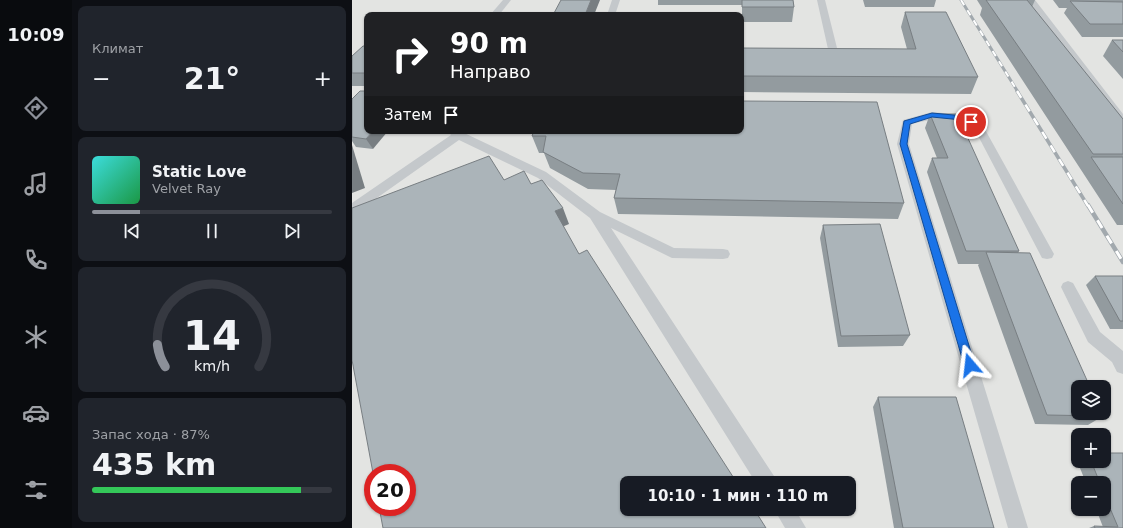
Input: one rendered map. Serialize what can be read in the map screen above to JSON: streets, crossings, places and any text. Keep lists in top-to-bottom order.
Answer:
{
  "page": {
    "tabs": "10:09",
    "tile": [
      "Климат",
      ["Запас хода · 87%", "435 km"]
    ],
    "turn": ["90 m", "Направо"],
    "heat": ["−", "21°", "+"],
    "then": "Затем",
    "song": ["Static Love", "Velvet Ray"],
    "map_buttons": ["+", "−"],
    "limit": "20",
    "trip": "10:10 · 1 мин · 110 m",
    "gauge": ["14", "km/h"]
  }
}
